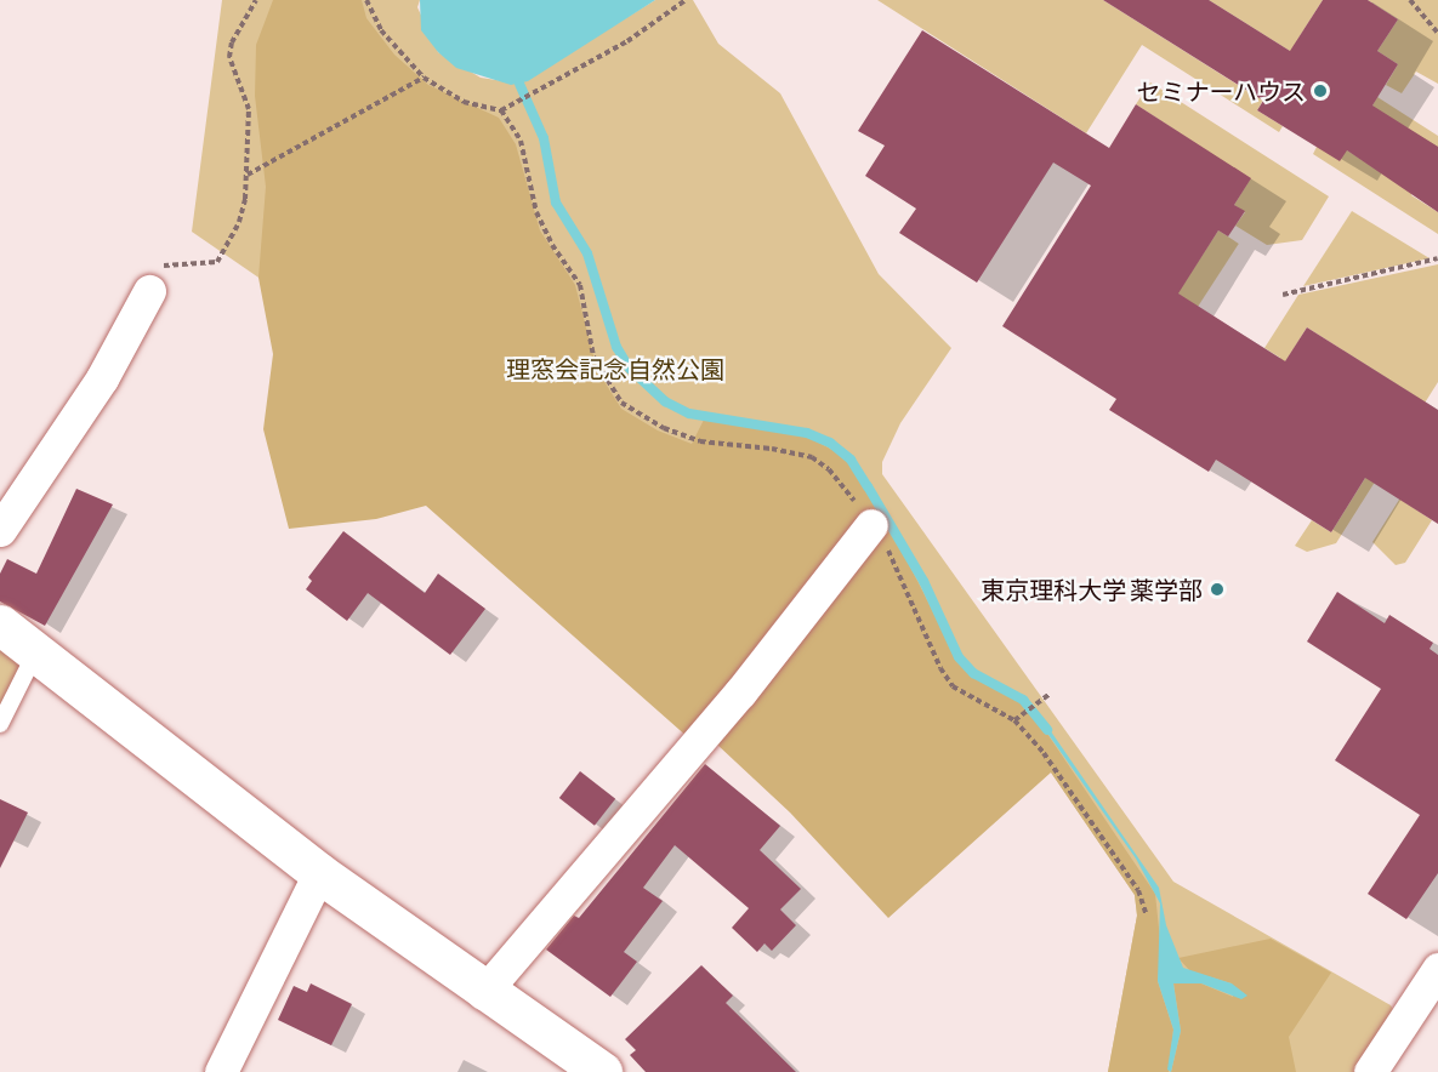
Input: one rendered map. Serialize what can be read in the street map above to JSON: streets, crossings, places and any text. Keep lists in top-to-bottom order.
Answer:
{
  "parks": ["理窓会記念自然公園"],
  "places": ["セミナーハウス", "東京理科大学 薬学部"]
}
